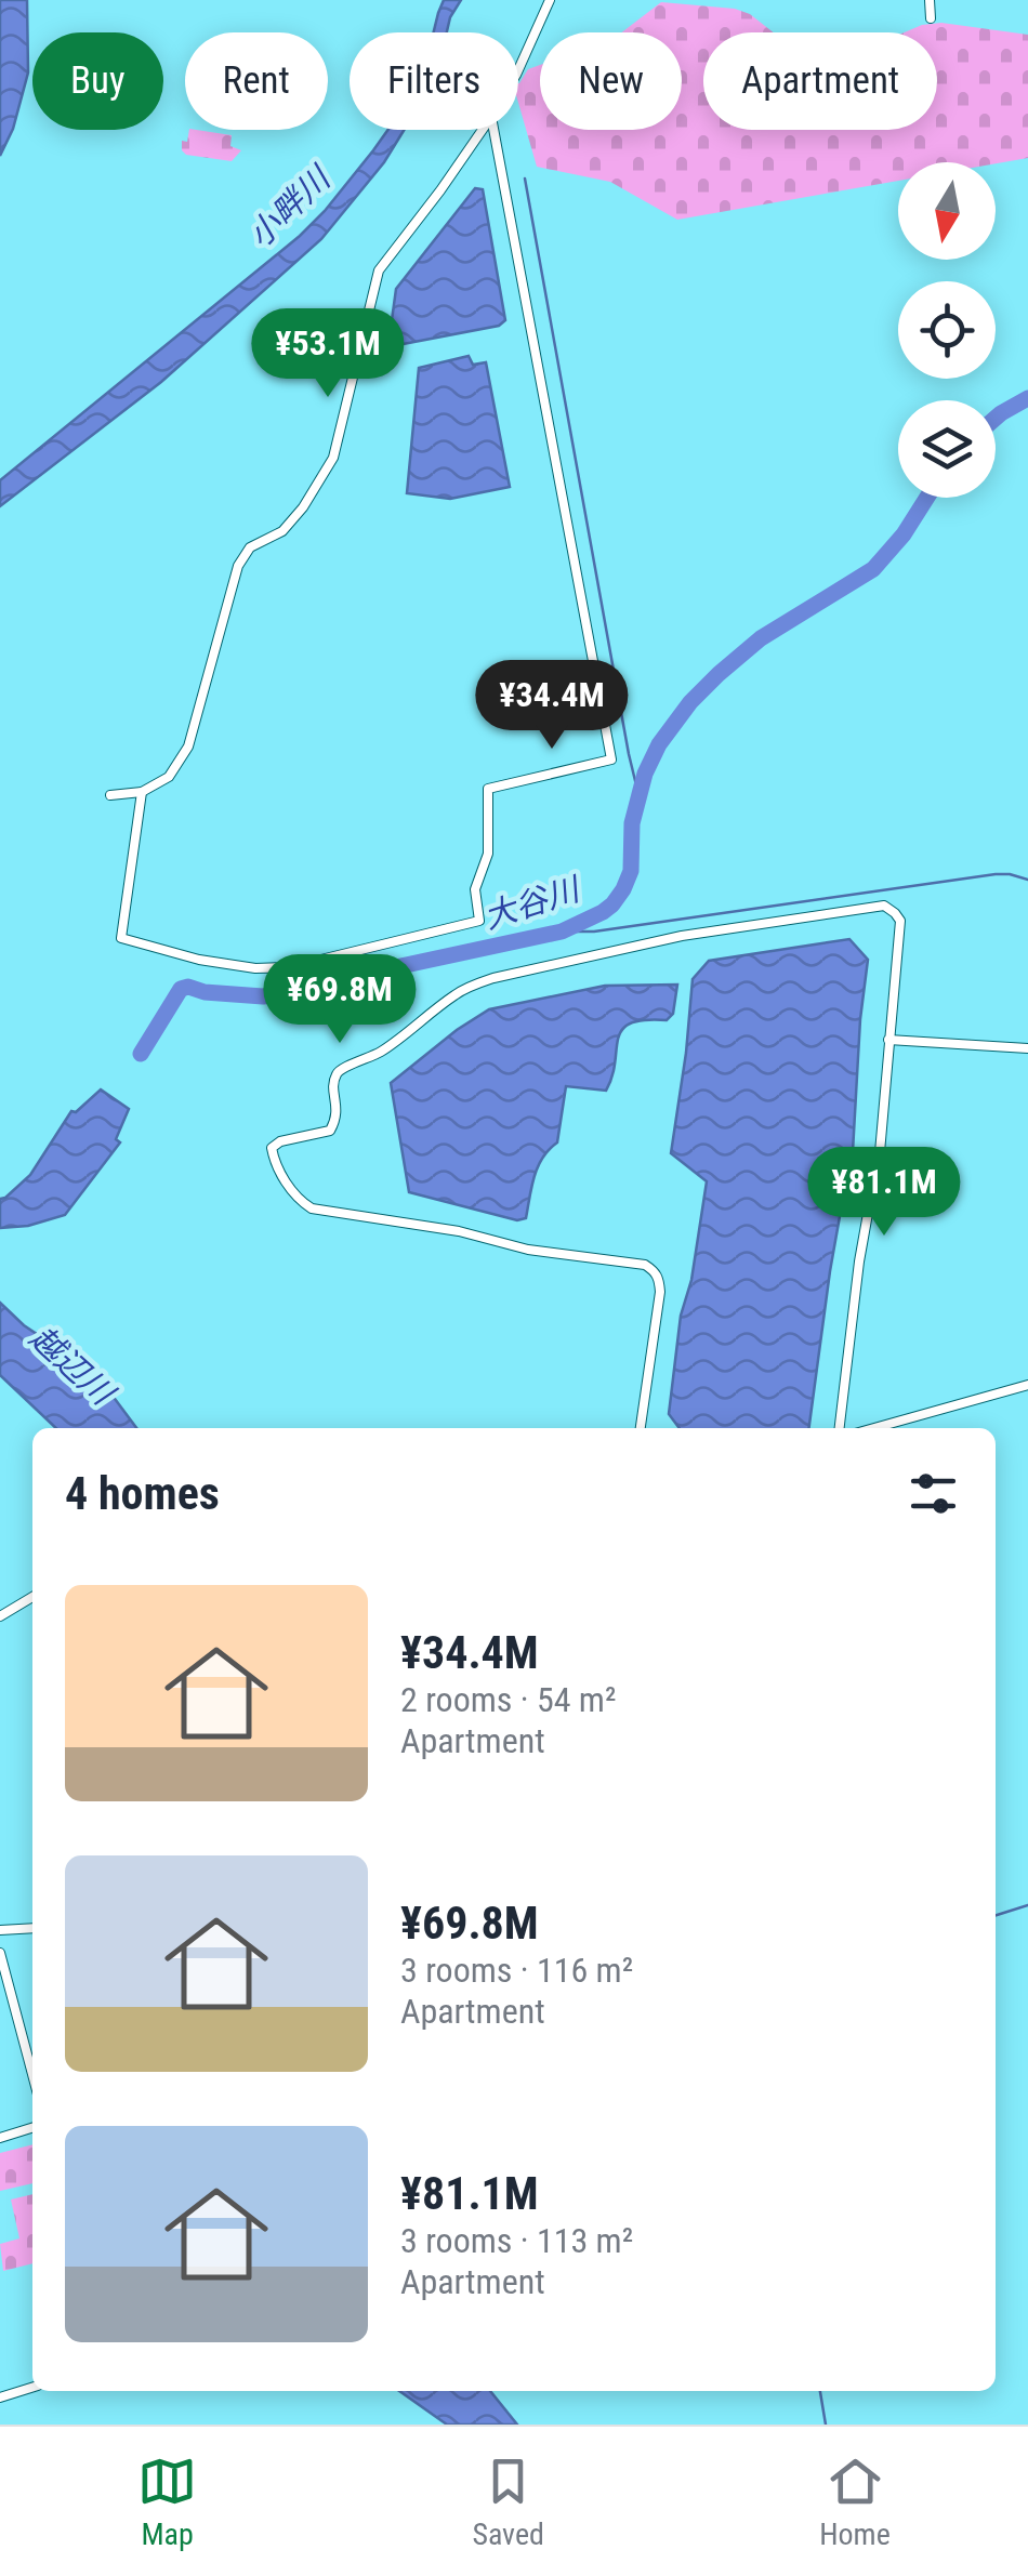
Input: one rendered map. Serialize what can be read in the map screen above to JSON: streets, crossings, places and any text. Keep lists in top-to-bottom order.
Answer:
{
  "water": ["小畔川", "大谷川", "越辺川"],
  "north": "bottom",
  "page": {
    "chip": [
      "Buy",
      "Rent",
      "Filters",
      "New",
      "Apartment"
    ],
    "price": [
      "¥53.1M",
      "¥34.4M",
      "¥69.8M",
      "¥81.1M"
    ],
    "heading": "4 homes",
    "list": [
      {
        "name": "¥34.4M",
        "note": "2 rooms · 54 m² · Apartment"
      },
      {
        "name": "¥69.8M",
        "note": "3 rooms · 116 m² · Apartment"
      },
      {
        "name": "¥81.1M",
        "note": "3 rooms · 113 m² · Apartment"
      }
    ],
    "tabs": ["Map", "Saved", "Home"]
  }
}
